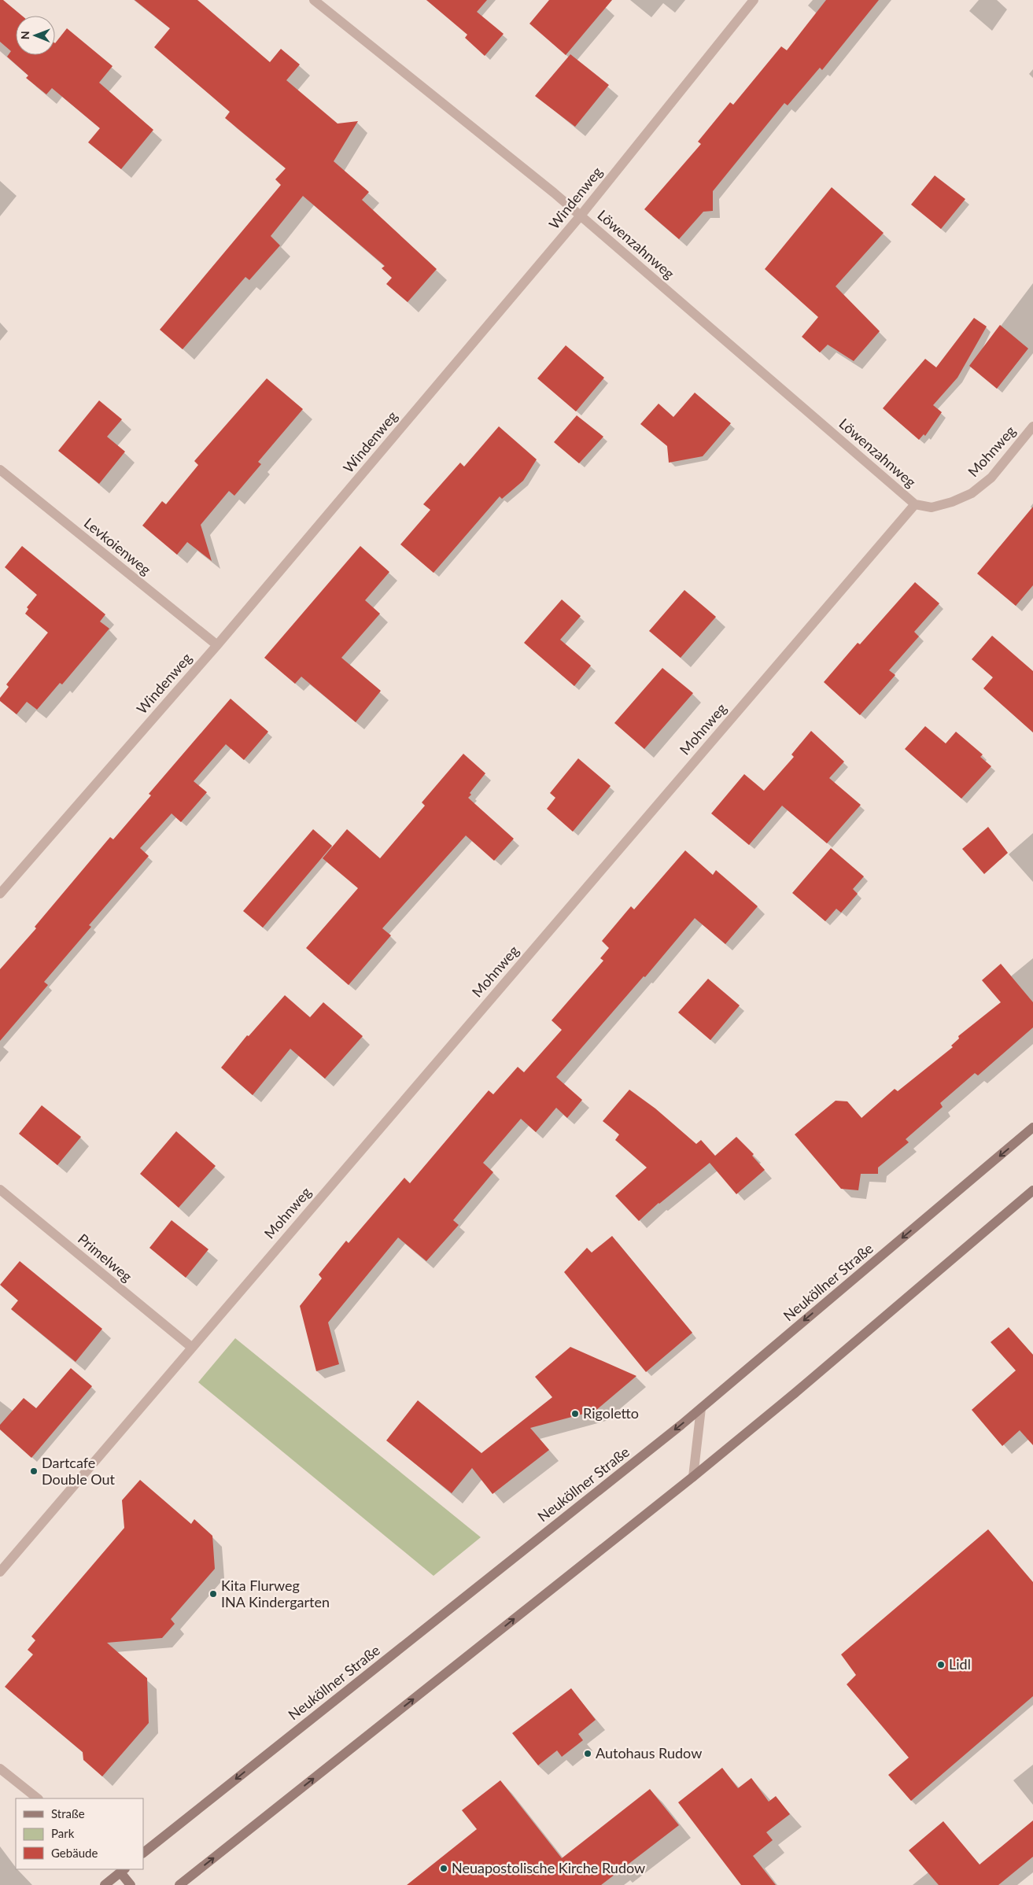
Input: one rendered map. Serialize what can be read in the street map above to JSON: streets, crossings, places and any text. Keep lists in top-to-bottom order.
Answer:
{
  "streets": {
    "main road": ["Neuköllner Straße"],
    "street": [
      "Windenweg",
      "Löwenzahnweg",
      "Mohnweg",
      "Levkoienweg",
      "Primelweg"
    ]
  },
  "crossings": [
    ["Windenweg", "Löwenzahnweg"],
    ["Windenweg", "Levkoienweg"],
    ["Löwenzahnweg", "Mohnweg"],
    ["Mohnweg", "Primelweg"]
  ],
  "places": [
    "Rigoletto",
    "Dartcafe Double Out",
    "Kita Flurweg INA Kindergarten",
    "Lidl",
    "Autohaus Rudow",
    "Neuapostolische Kirche Rudow"
  ],
  "legend": ["Straße", "Park", "Gebäude"],
  "north": "left"
}
